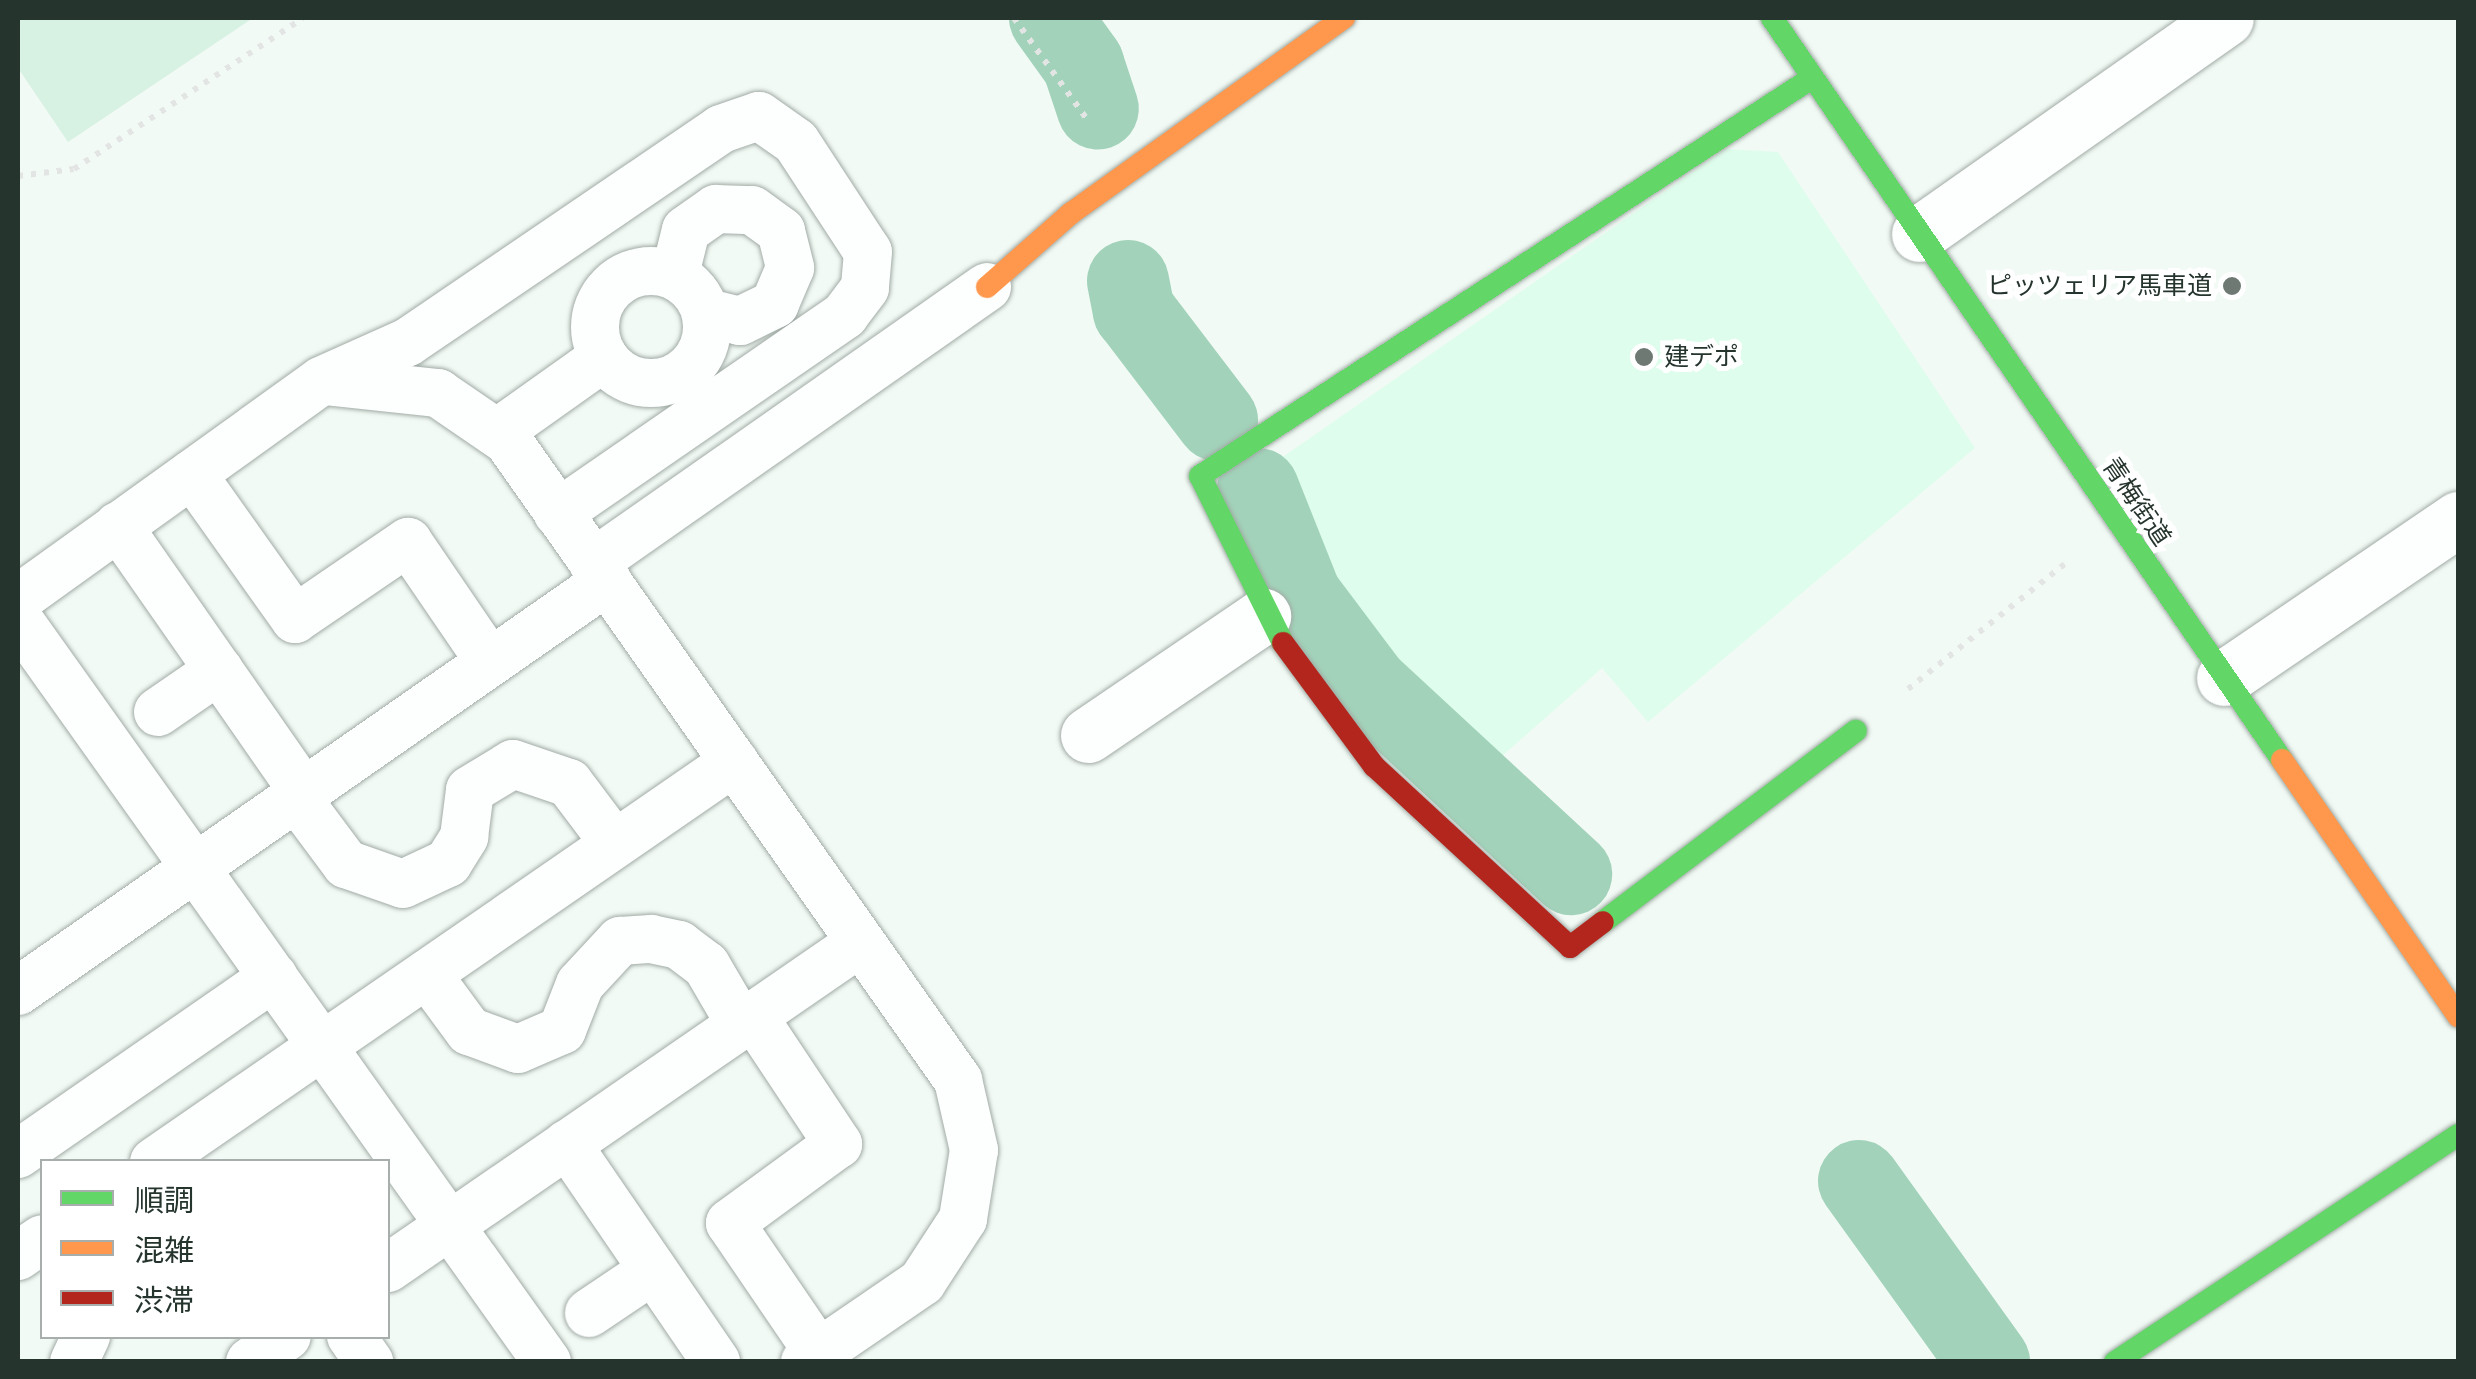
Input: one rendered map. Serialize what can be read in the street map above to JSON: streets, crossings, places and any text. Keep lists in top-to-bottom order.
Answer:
{
  "streets": {
    "street": ["青梅街道"]
  },
  "places": ["ピッツェリア馬車道", "建デポ"],
  "legend": ["順調", "混雑", "渋滞"]
}
